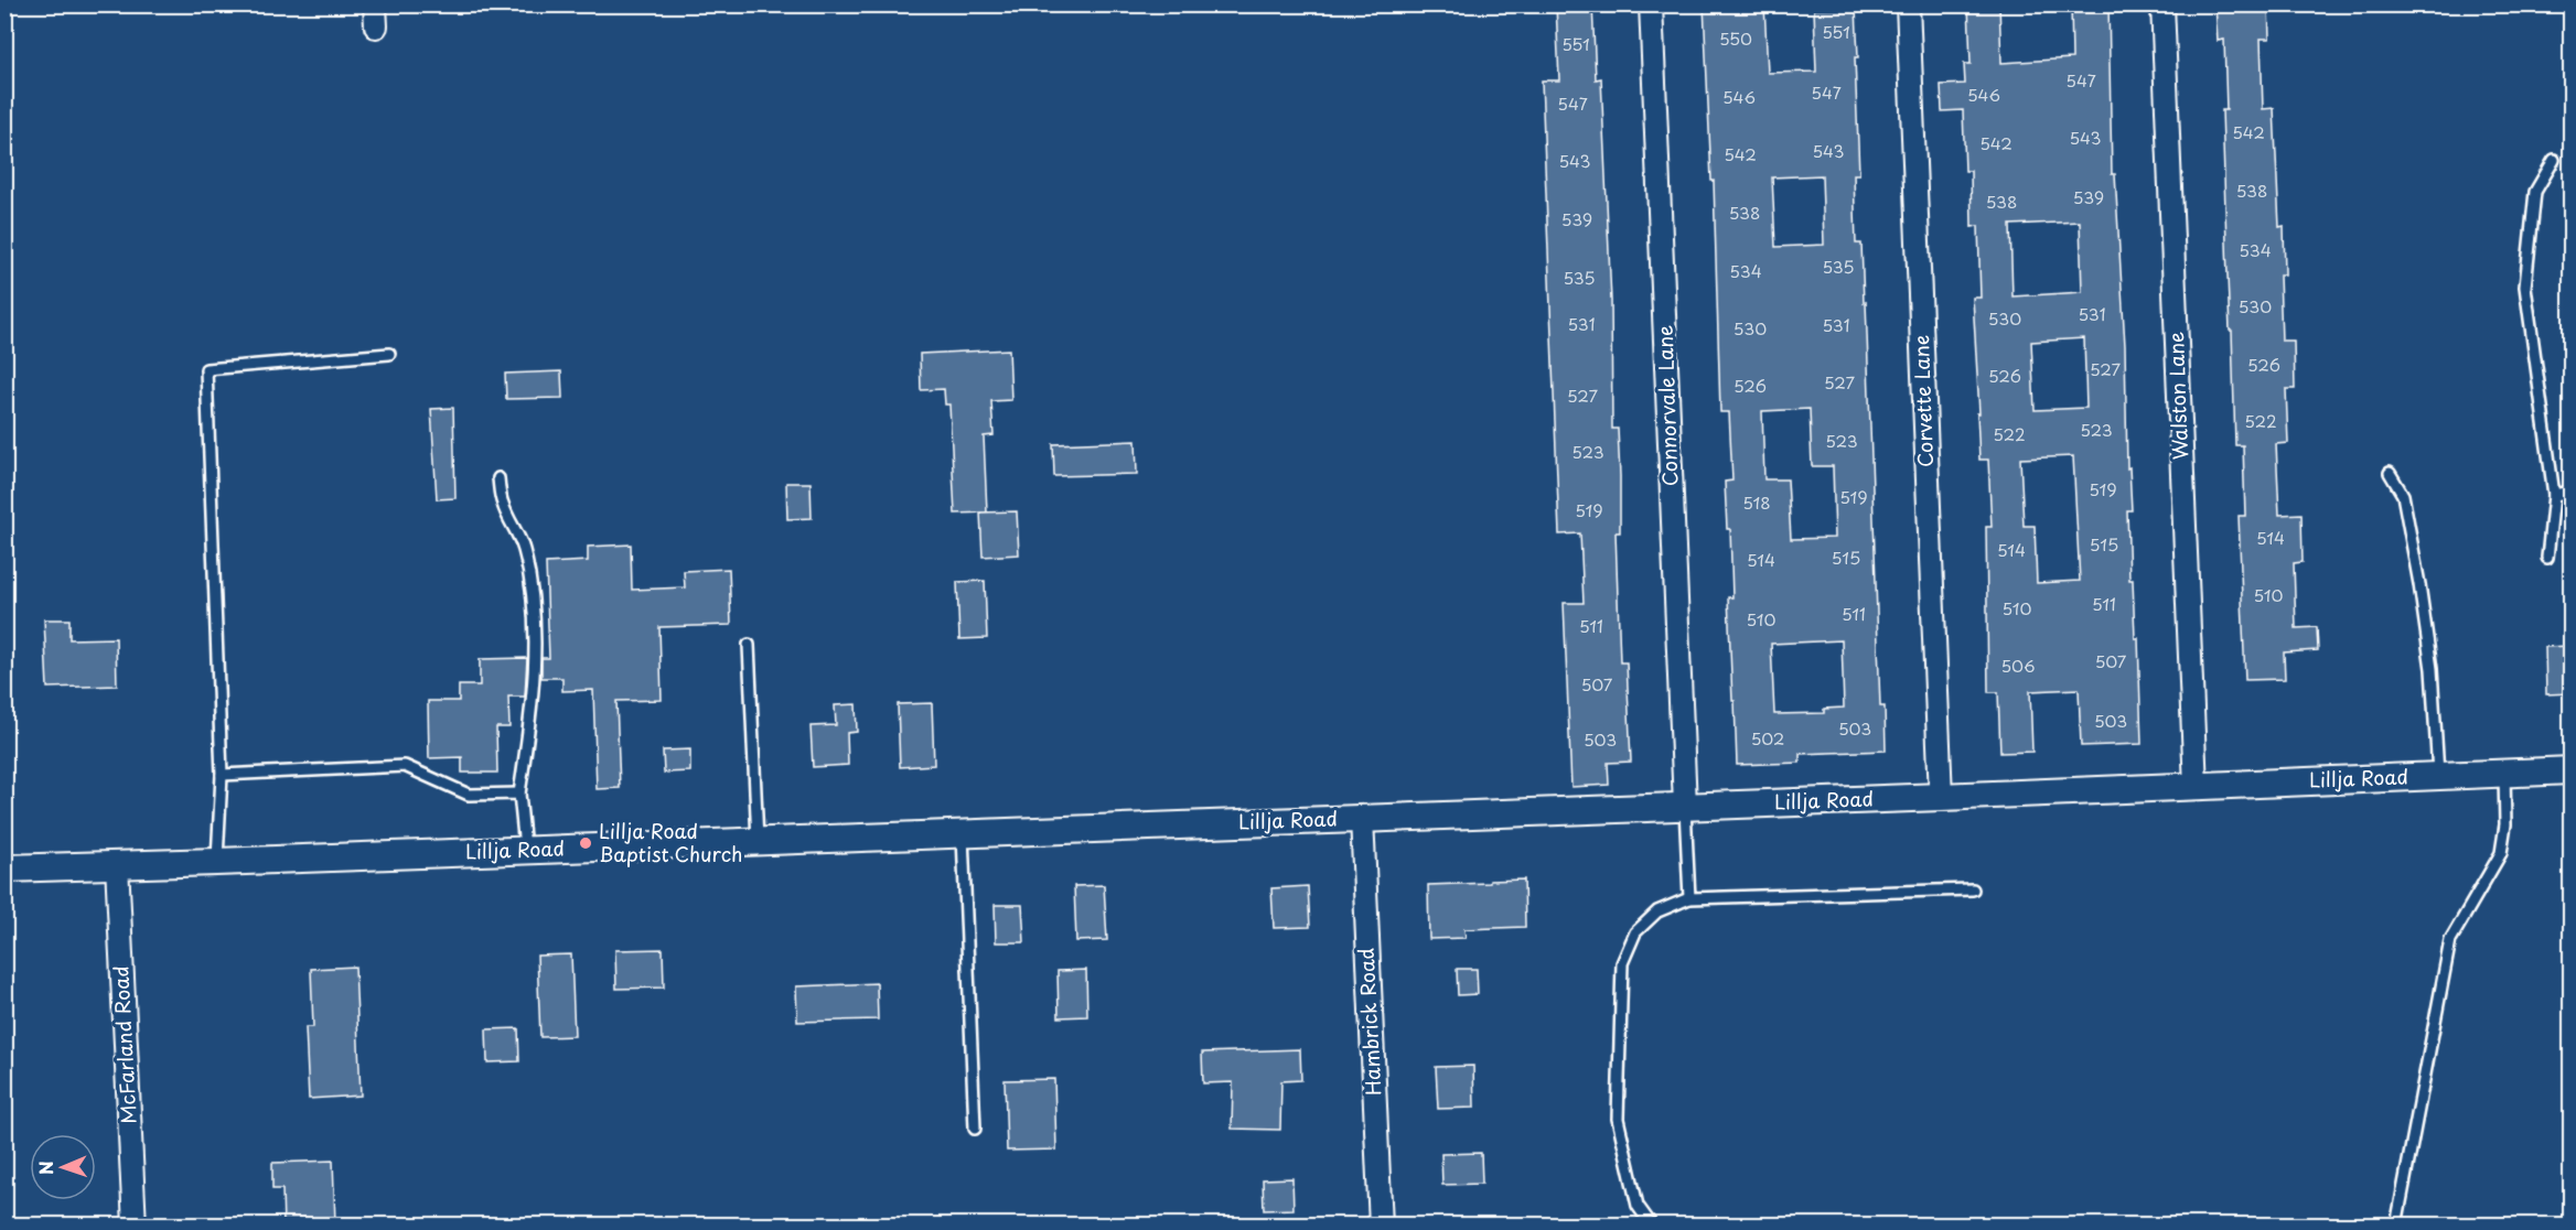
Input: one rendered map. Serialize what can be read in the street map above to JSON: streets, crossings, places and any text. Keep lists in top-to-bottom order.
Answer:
{
  "streets": {
    "street": [
      "Walston Lane",
      "Corvette Lane",
      "Connorvale Lane",
      "Lillja Road",
      "Hambrick Road",
      "McFarland Road"
    ]
  },
  "crossings": [
    ["Walston Lane", "Lillja Road"],
    ["Corvette Lane", "Lillja Road"],
    ["Connorvale Lane", "Lillja Road"],
    ["Lillja Road", "Hambrick Road"],
    ["Lillja Road", "McFarland Road"]
  ],
  "places": ["Lillja Road Baptist Church"],
  "house_numbers": [
    "551",
    "550",
    "551",
    "547",
    "547",
    "546",
    "546",
    "547",
    "542",
    "543",
    "542",
    "543",
    "542",
    "543",
    "538",
    "539",
    "538",
    "538",
    "539",
    "534",
    "535",
    "534",
    "535",
    "530",
    "531",
    "530",
    "531",
    "531",
    "530",
    "526",
    "527",
    "526",
    "527",
    "526",
    "527",
    "522",
    "523",
    "522",
    "523",
    "523",
    "519",
    "519",
    "518",
    "519",
    "514",
    "515",
    "514",
    "515",
    "514",
    "510",
    "511",
    "510",
    "511",
    "510",
    "511",
    "507",
    "506",
    "507",
    "503",
    "503",
    "502",
    "503"
  ],
  "north": "left"
}
